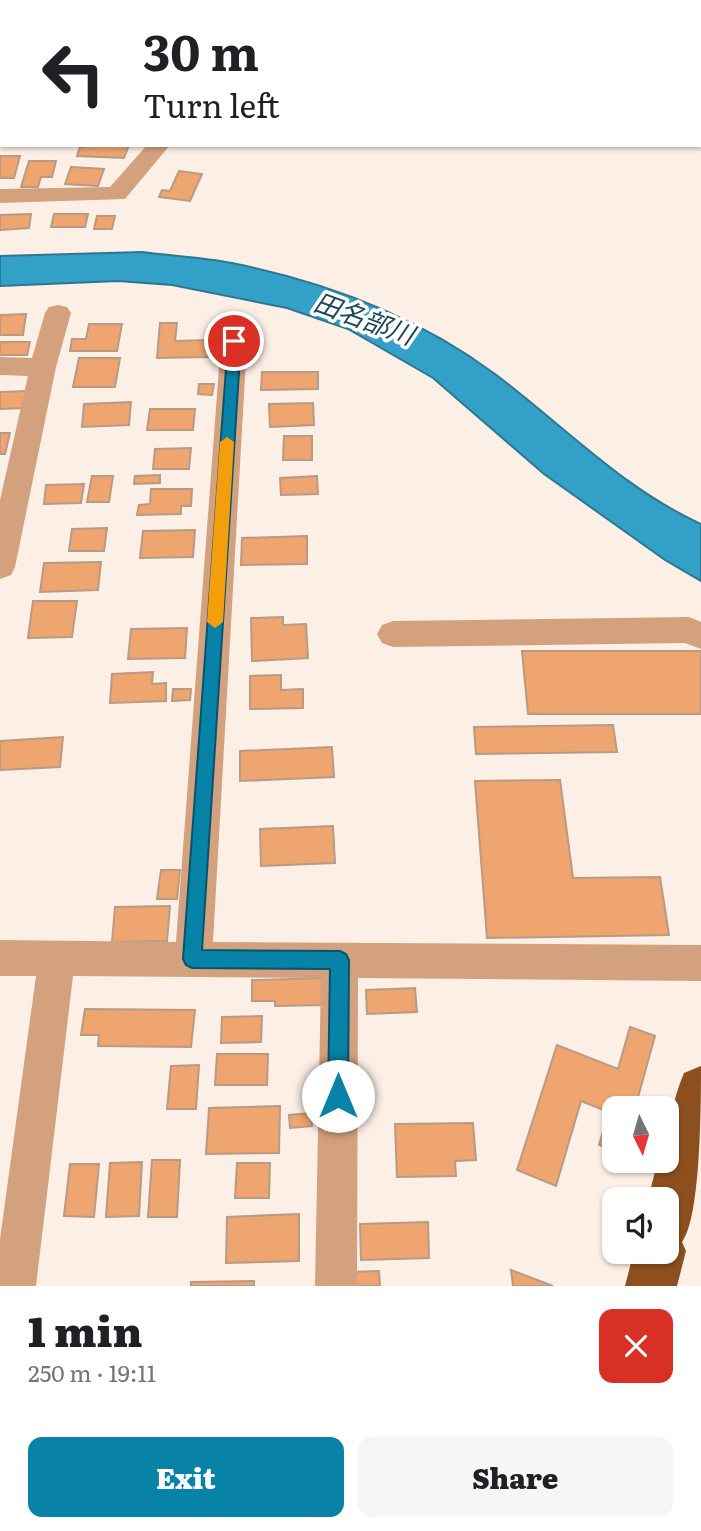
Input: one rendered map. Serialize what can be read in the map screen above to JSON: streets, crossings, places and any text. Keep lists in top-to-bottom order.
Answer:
{
  "water": ["田名部川"],
  "north": "bottom",
  "page": {
    "turn": ["30 m", "Turn left"],
    "heading": ["1 min", "250 m · 19:11"],
    "buttons": ["Exit", "Share"]
  }
}
